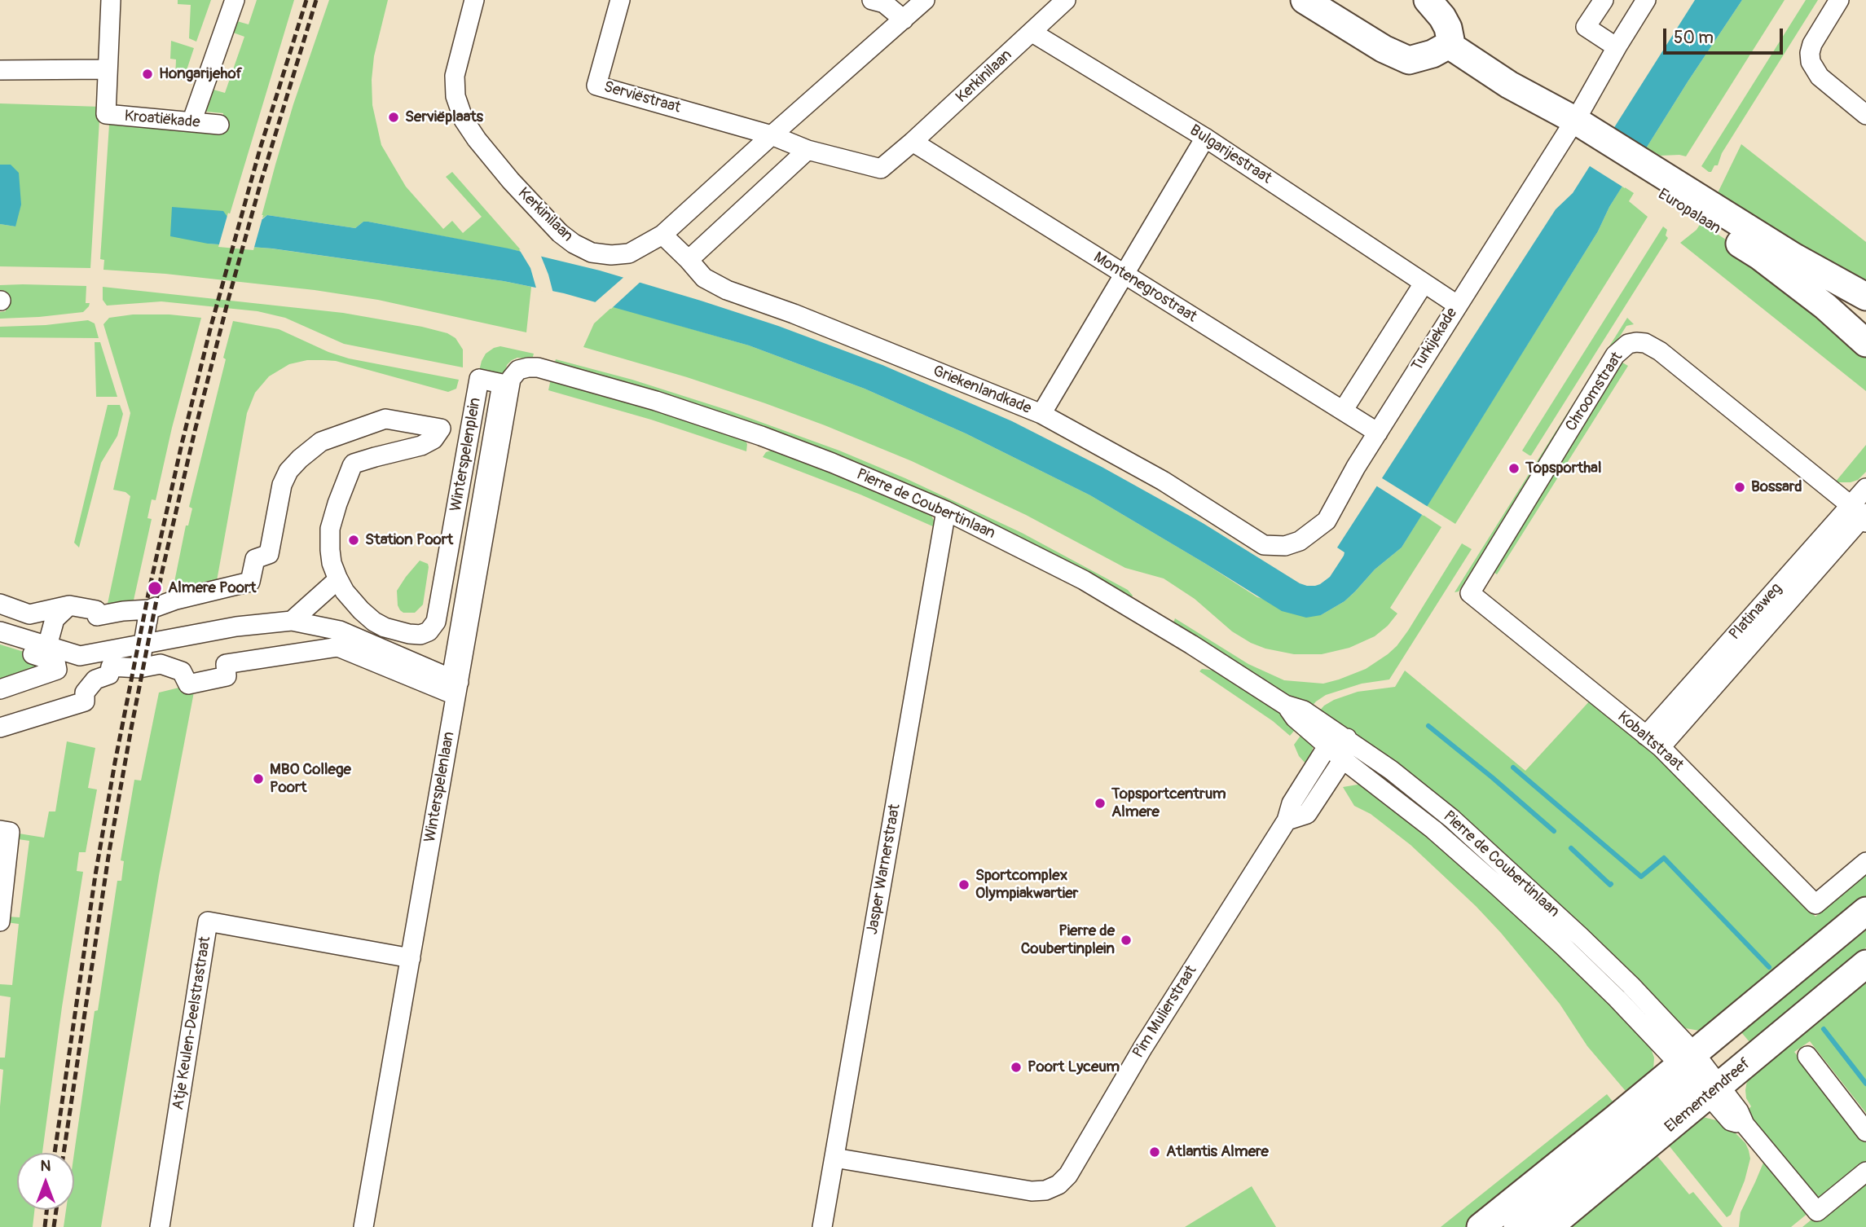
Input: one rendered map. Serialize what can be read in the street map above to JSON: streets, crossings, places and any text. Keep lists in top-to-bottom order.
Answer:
{
  "streets": {
    "main road": ["Europalaan", "Elementendreef"],
    "street": [
      "Kerkinilaan",
      "Serviëstraat",
      "Kroatiëkade",
      "Bulgarijestraat",
      "Montenegrostraat",
      "Turkijekade",
      "Griekenlandkade",
      "Chroomstraat",
      "Winterspelenplein",
      "Pierre de Coubertinlaan",
      "Platinaweg",
      "Kobaltstraat",
      "Winterspelenlaan",
      "Jasper Warnerstraat",
      "Pim Mulierstraat",
      "Atje Keulen-Deelstrastraat"
    ]
  },
  "crossings": [
    ["Kerkinilaan", "Serviëstraat"],
    ["Kerkinilaan", "Bulgarijestraat"],
    ["Kerkinilaan", "Montenegrostraat"],
    ["Kerkinilaan", "Griekenlandkade"],
    ["Bulgarijestraat", "Turkijekade"],
    ["Europalaan", "Turkijekade"],
    ["Montenegrostraat", "Turkijekade"],
    ["Turkijekade", "Griekenlandkade"],
    ["Chroomstraat", "Platinaweg"],
    ["Chroomstraat", "Kobaltstraat"],
    ["Winterspelenplein", "Winterspelenlaan"],
    ["Pierre de Coubertinlaan", "Winterspelenlaan"],
    ["Pierre de Coubertinlaan", "Jasper Warnerstraat"],
    ["Pierre de Coubertinlaan", "Pim Mulierstraat"],
    ["Pierre de Coubertinlaan", "Elementendreef"],
    ["Platinaweg", "Kobaltstraat"],
    ["Winterspelenlaan", "Atje Keulen-Deelstrastraat"],
    ["Jasper Warnerstraat", "Pim Mulierstraat"]
  ],
  "places": [
    "Hongarijehof",
    "Serviëplaats",
    "Topsporthal",
    "Bossard",
    "Station Poort",
    "Almere Poort",
    "MBO College Poort",
    "Topsportcentrum Almere",
    "Sportcomplex Olympiakwartier",
    "Pierre de Coubertinplein",
    "Poort Lyceum",
    "Atlantis Almere"
  ],
  "scale_bar": "50 m",
  "north": "top"
}
